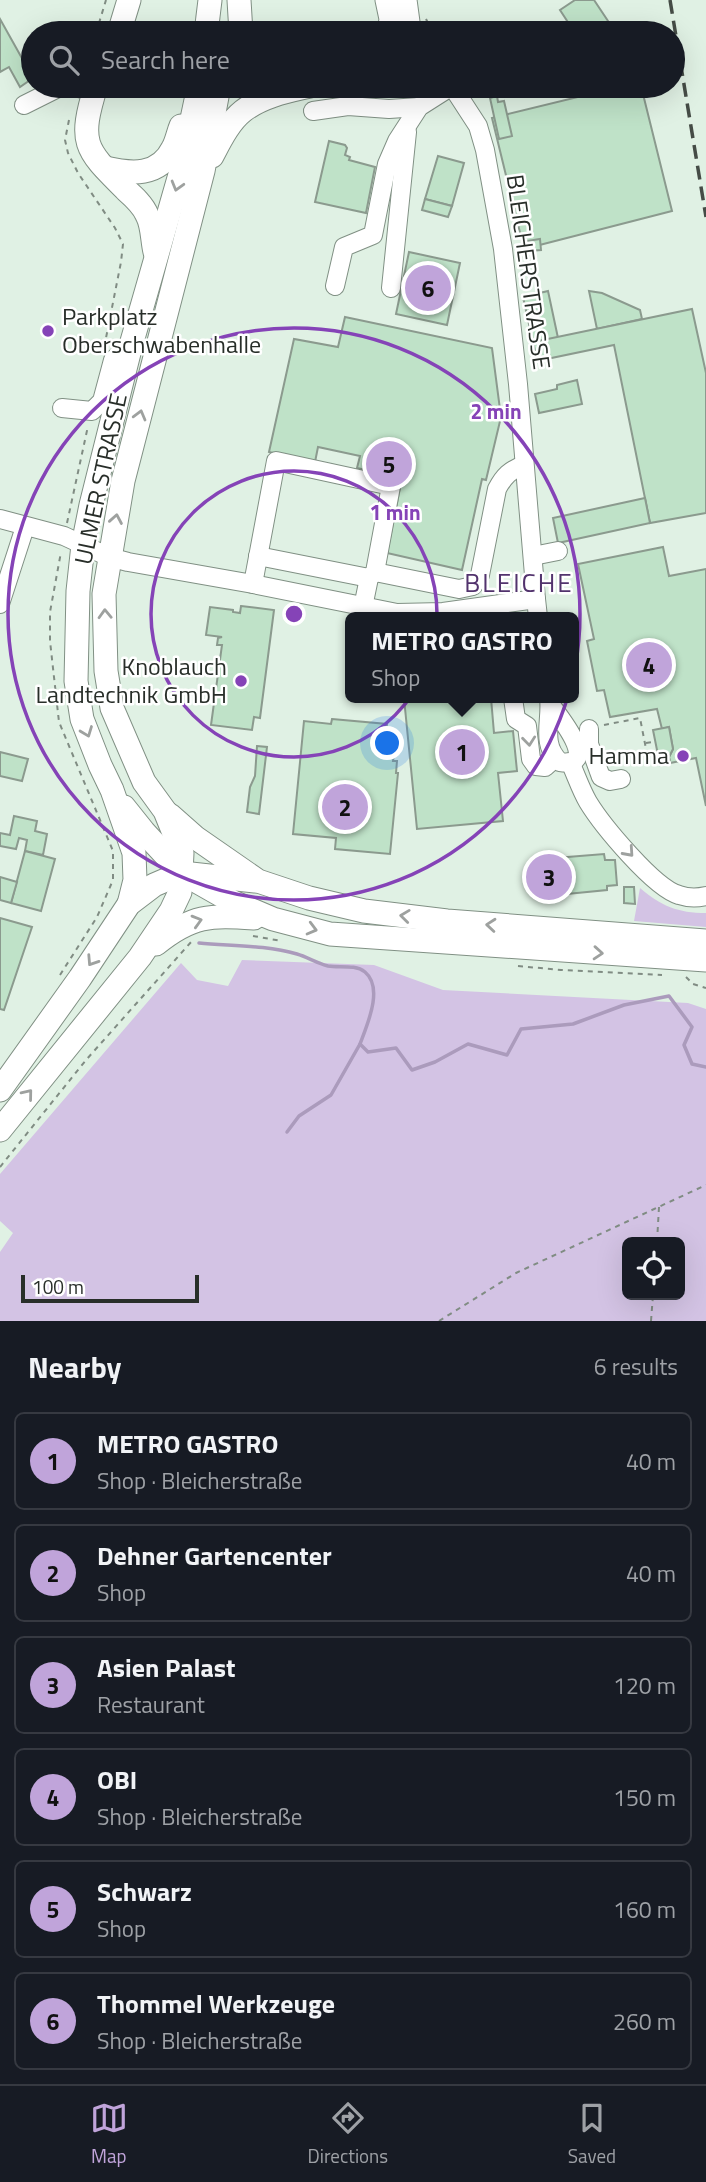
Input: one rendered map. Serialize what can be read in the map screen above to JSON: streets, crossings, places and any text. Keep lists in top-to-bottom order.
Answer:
{
  "streets": {
    "main road": ["ULMER STRASSE"],
    "street": ["BLEICHERSTRASSE"]
  },
  "crossings": [
    ["BLEICHERSTRASSE", "ULMER STRASSE"]
  ],
  "districts": ["BLEICHE"],
  "places": ["Parkplatz Oberschwabenhalle", "Knoblauch Landtechnik GmbH", "Hamma"],
  "scale_bar": "100 m",
  "page": {
    "search": "Search here",
    "pins": [
      "6",
      "5",
      "4",
      "1",
      "2",
      "3"
    ],
    "popup": ["METRO GASTRO", "Shop"],
    "scale": "100 m",
    "heading": ["Nearby", "6 results"],
    "list": [
      {
        "mark": "1",
        "name": "METRO GASTRO",
        "note": "Shop · Bleicherstraße",
        "value": "40 m"
      },
      {
        "mark": "2",
        "name": "Dehner Gartencenter",
        "note": "Shop",
        "value": "40 m"
      },
      {
        "mark": "3",
        "name": "Asien Palast",
        "note": "Restaurant",
        "value": "120 m"
      },
      {
        "mark": "4",
        "name": "OBI",
        "note": "Shop · Bleicherstraße",
        "value": "150 m"
      },
      {
        "mark": "5",
        "name": "Schwarz",
        "note": "Shop",
        "value": "160 m"
      },
      {
        "mark": "6",
        "name": "Thommel Werkzeuge",
        "note": "Shop · Bleicherstraße",
        "value": "260 m"
      }
    ],
    "nav": ["Map", "Directions", "Saved"]
  },
  "rings": ["2 min", "1 min"]
}
